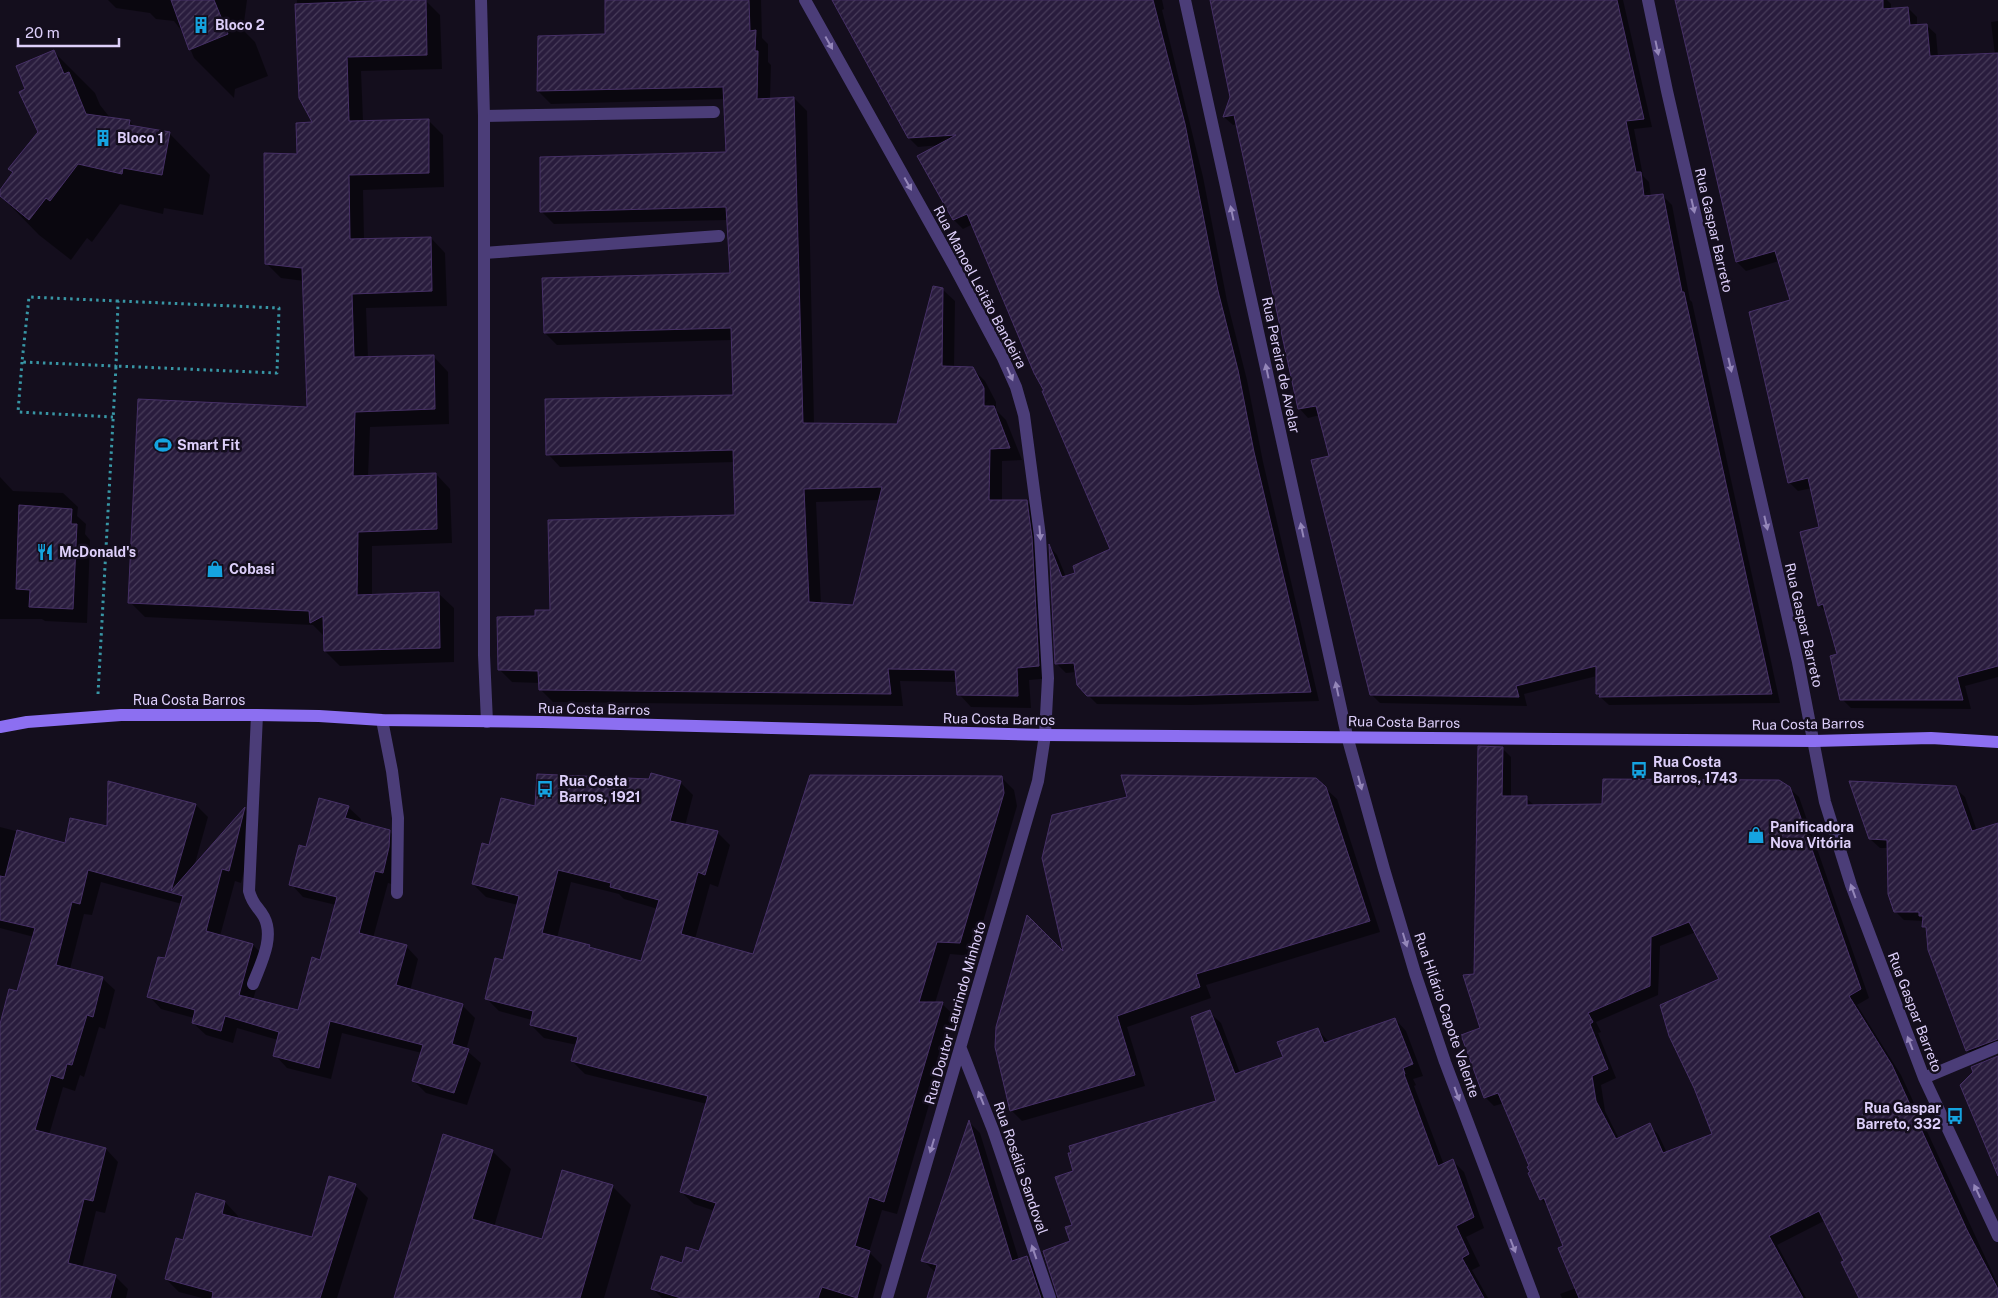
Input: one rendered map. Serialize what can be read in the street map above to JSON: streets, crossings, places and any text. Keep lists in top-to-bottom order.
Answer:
{
  "streets": {
    "main road": ["Rua Costa Barros"],
    "street": [
      "Rua Gaspar Barreto",
      "Rua Manoel Leitão Bandeira",
      "Rua Pereira de Avelar",
      "Rua Doutor Laurindo Minhoto",
      "Rua Hilário Capote Valente",
      "Rua Rosália Sandoval"
    ]
  },
  "crossings": [
    ["Rua Gaspar Barreto", "Rua Costa Barros"],
    ["Rua Manoel Leitão Bandeira", "Rua Costa Barros"],
    ["Rua Manoel Leitão Bandeira", "Rua Doutor Laurindo Minhoto"],
    ["Rua Pereira de Avelar", "Rua Costa Barros"],
    ["Rua Pereira de Avelar", "Rua Hilário Capote Valente"],
    ["Rua Costa Barros", "Rua Doutor Laurindo Minhoto"],
    ["Rua Costa Barros", "Rua Hilário Capote Valente"],
    ["Rua Doutor Laurindo Minhoto", "Rua Rosália Sandoval"]
  ],
  "one_way": [
    "Rua Manoel Leitão Bandeira",
    "Rua Pereira de Avelar",
    "Rua Doutor Laurindo Minhoto",
    "Rua Hilário Capote Valente",
    "Rua Rosália Sandoval"
  ],
  "places": {
    "building": ["Bloco 2", "Bloco 1"],
    "sports": ["Smart Fit"],
    "restaurant": ["McDonald's"],
    "shop": ["Cobasi", "Panificadora Nova Vitória"],
    "bus stop": ["Rua Costa Barros, 1743", "Rua Costa Barros, 1921", "Rua Gaspar Barreto, 332"]
  },
  "scale_bar": "20 m"
}
